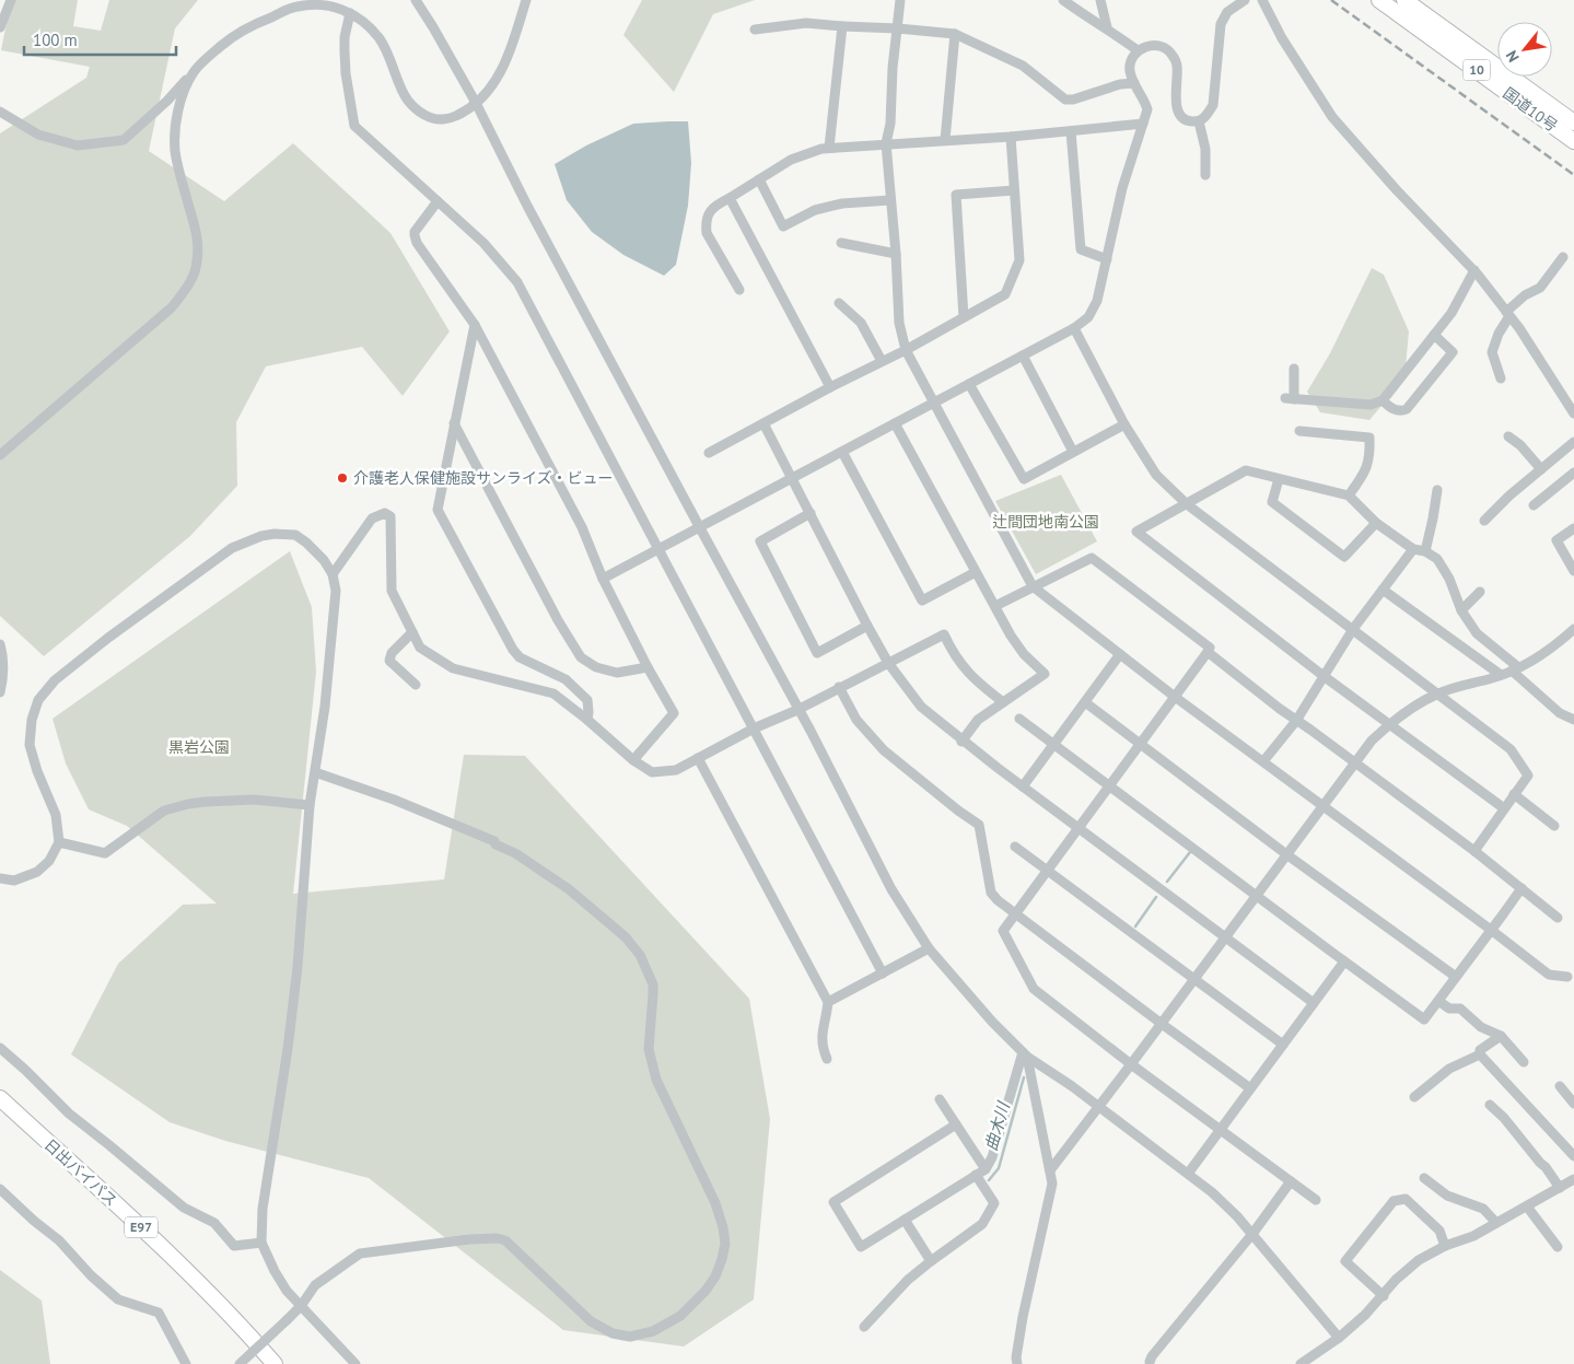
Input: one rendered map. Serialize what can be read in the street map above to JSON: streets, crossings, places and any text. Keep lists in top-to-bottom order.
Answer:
{
  "streets": {
    "highway": [
      "10",
      "国道10号",
      "日出バイパス",
      "E97"
    ]
  },
  "water": ["曲木川"],
  "parks": ["辻間団地南公園", "黒岩公園"],
  "places": ["介護老人保健施設サンライズ・ビュー"],
  "scale_bar": "100 m",
  "north": "bottom left"
}
